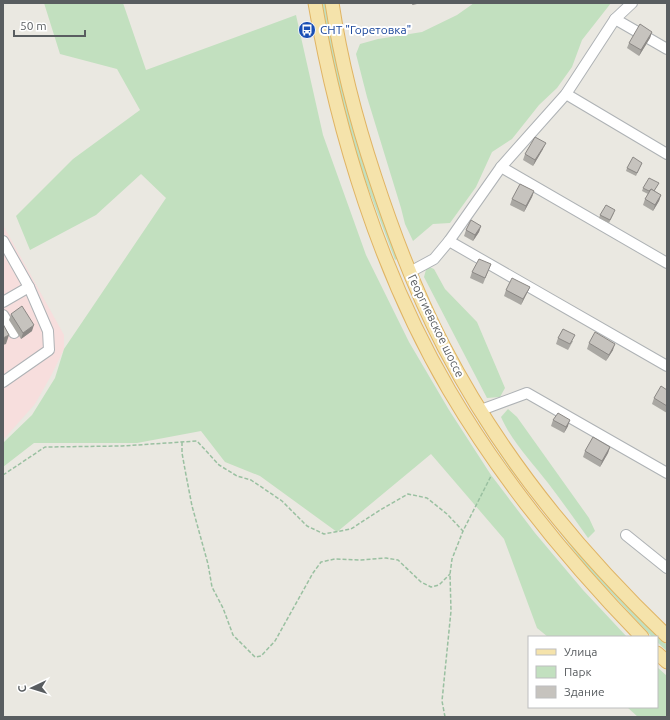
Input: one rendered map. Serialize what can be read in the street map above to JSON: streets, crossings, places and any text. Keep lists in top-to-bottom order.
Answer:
{
  "streets": {
    "main road": ["Георгиевское шоссе"]
  },
  "places": {
    "bus stop": ["СНТ \"Горетовка\""]
  },
  "legend": ["Улица", "Парк", "Здание"],
  "scale_bar": "50 m",
  "north": "left"
}
